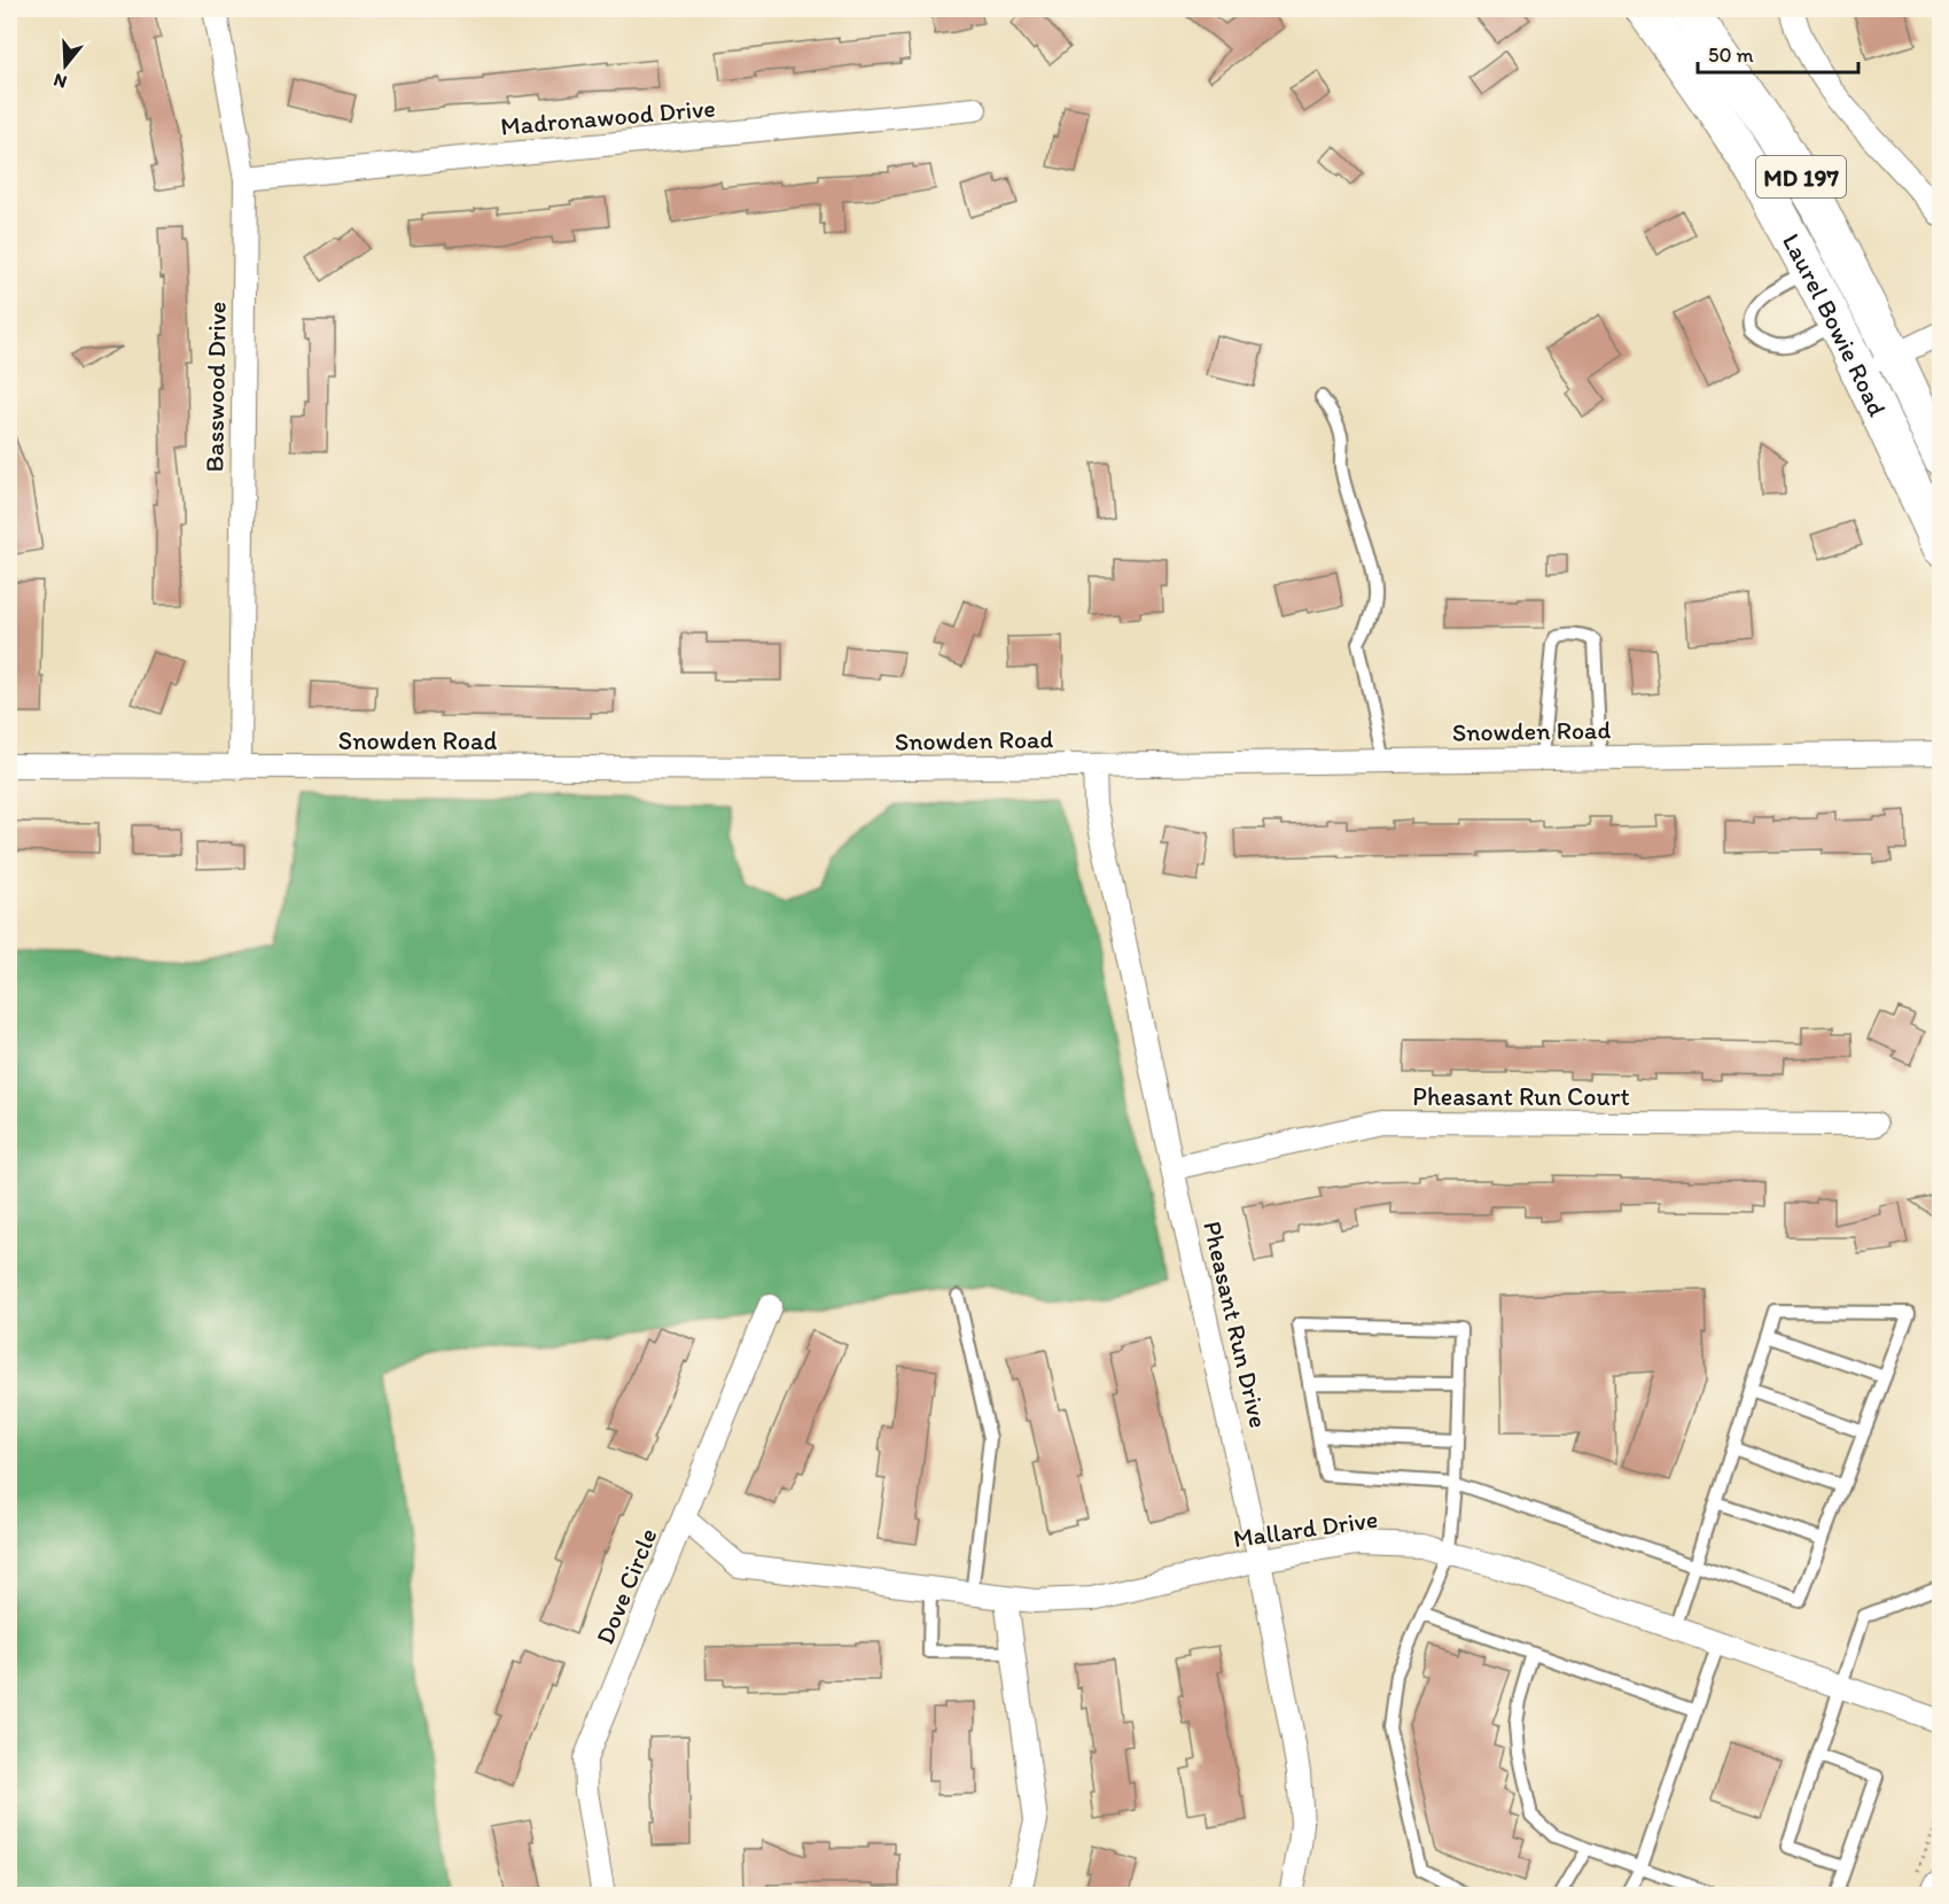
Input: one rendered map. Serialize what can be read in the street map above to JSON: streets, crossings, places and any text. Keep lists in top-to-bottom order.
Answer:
{
  "streets": {
    "main road": ["MD 197", "Laurel Bowie Road"],
    "street": [
      "Madronawood Drive",
      "Basswood Drive",
      "Snowden Road",
      "Pheasant Run Court",
      "Pheasant Run Drive",
      "Mallard Drive",
      "Dove Circle"
    ]
  },
  "crossings": [
    ["Madronawood Drive", "Basswood Drive"],
    ["Basswood Drive", "Snowden Road"],
    ["Snowden Road", "Pheasant Run Drive"],
    ["Pheasant Run Court", "Pheasant Run Drive"],
    ["Pheasant Run Drive", "Mallard Drive"],
    ["Mallard Drive", "Dove Circle"]
  ],
  "scale_bar": "50 m",
  "north": "bottom"
}
